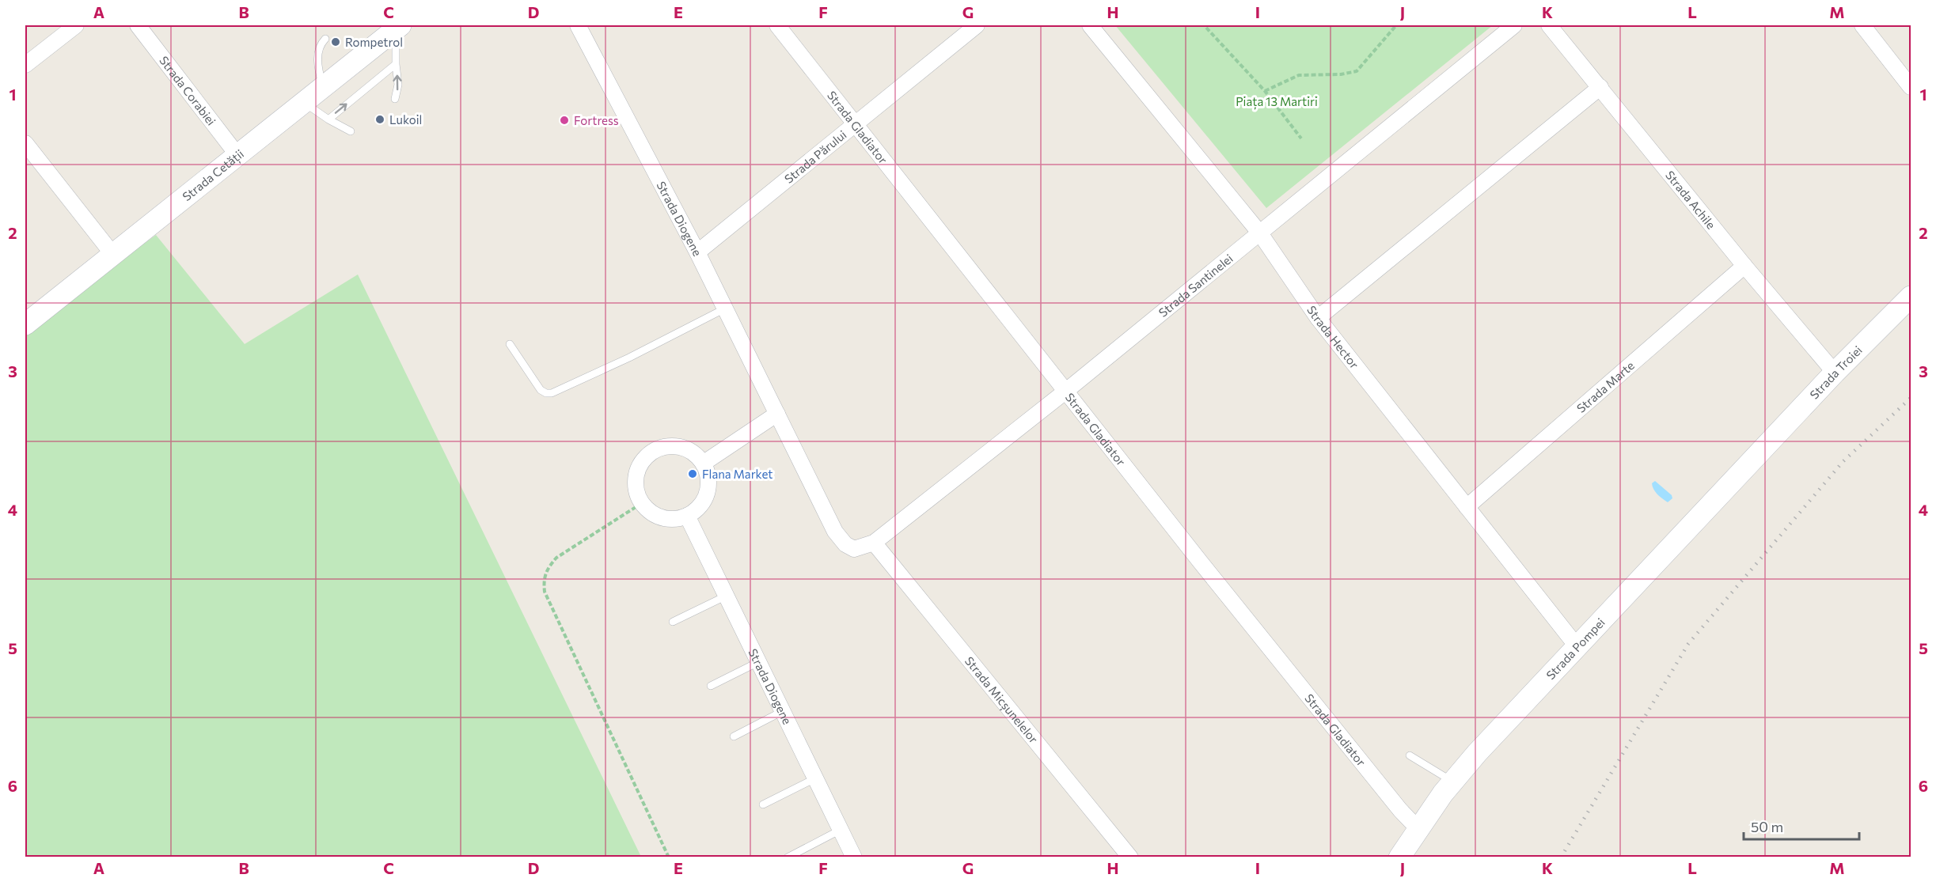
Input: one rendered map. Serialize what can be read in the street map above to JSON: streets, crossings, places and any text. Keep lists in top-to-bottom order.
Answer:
{
  "streets": {
    "main road": ["Strada Cetății", "Strada Troiei", "Strada Pompei"],
    "street": [
      "Strada Corabiei",
      "Strada Gladiator",
      "Strada Părului",
      "Strada Achile",
      "Strada Diogene",
      "Strada Santinelei",
      "Strada Hector",
      "Strada Marte",
      "Strada Micșunelelor"
    ]
  },
  "crossings": [
    ["Strada Corabiei", "Strada Cetății"],
    ["Strada Gladiator", "Strada Părului"],
    ["Strada Gladiator", "Strada Santinelei"],
    ["Strada Gladiator", "Strada Pompei"],
    ["Strada Părului", "Strada Diogene"],
    ["Strada Achile", "Strada Troiei"],
    ["Strada Achile", "Strada Marte"],
    ["Strada Diogene", "Strada Santinelei"],
    ["Strada Diogene", "Strada Micșunelelor"],
    ["Strada Santinelei", "Strada Hector"],
    ["Strada Santinelei", "Strada Micșunelelor"],
    ["Strada Hector", "Strada Marte"],
    ["Strada Hector", "Strada Pompei"],
    ["Strada Troiei", "Strada Pompei"]
  ],
  "parks": ["Piața 13 Martiri"],
  "places": [
    "Rompetrol",
    "Lukoil",
    "Fortress",
    "Flana Market"
  ],
  "scale_bar": "50 m",
  "grid": {
    "columns": [
      "A",
      "B",
      "C",
      "D",
      "E",
      "F",
      "G",
      "H",
      "I",
      "J",
      "K",
      "L",
      "M"
    ],
    "rows": [
      "1",
      "2",
      "3",
      "4",
      "5",
      "6"
    ]
  }
}
